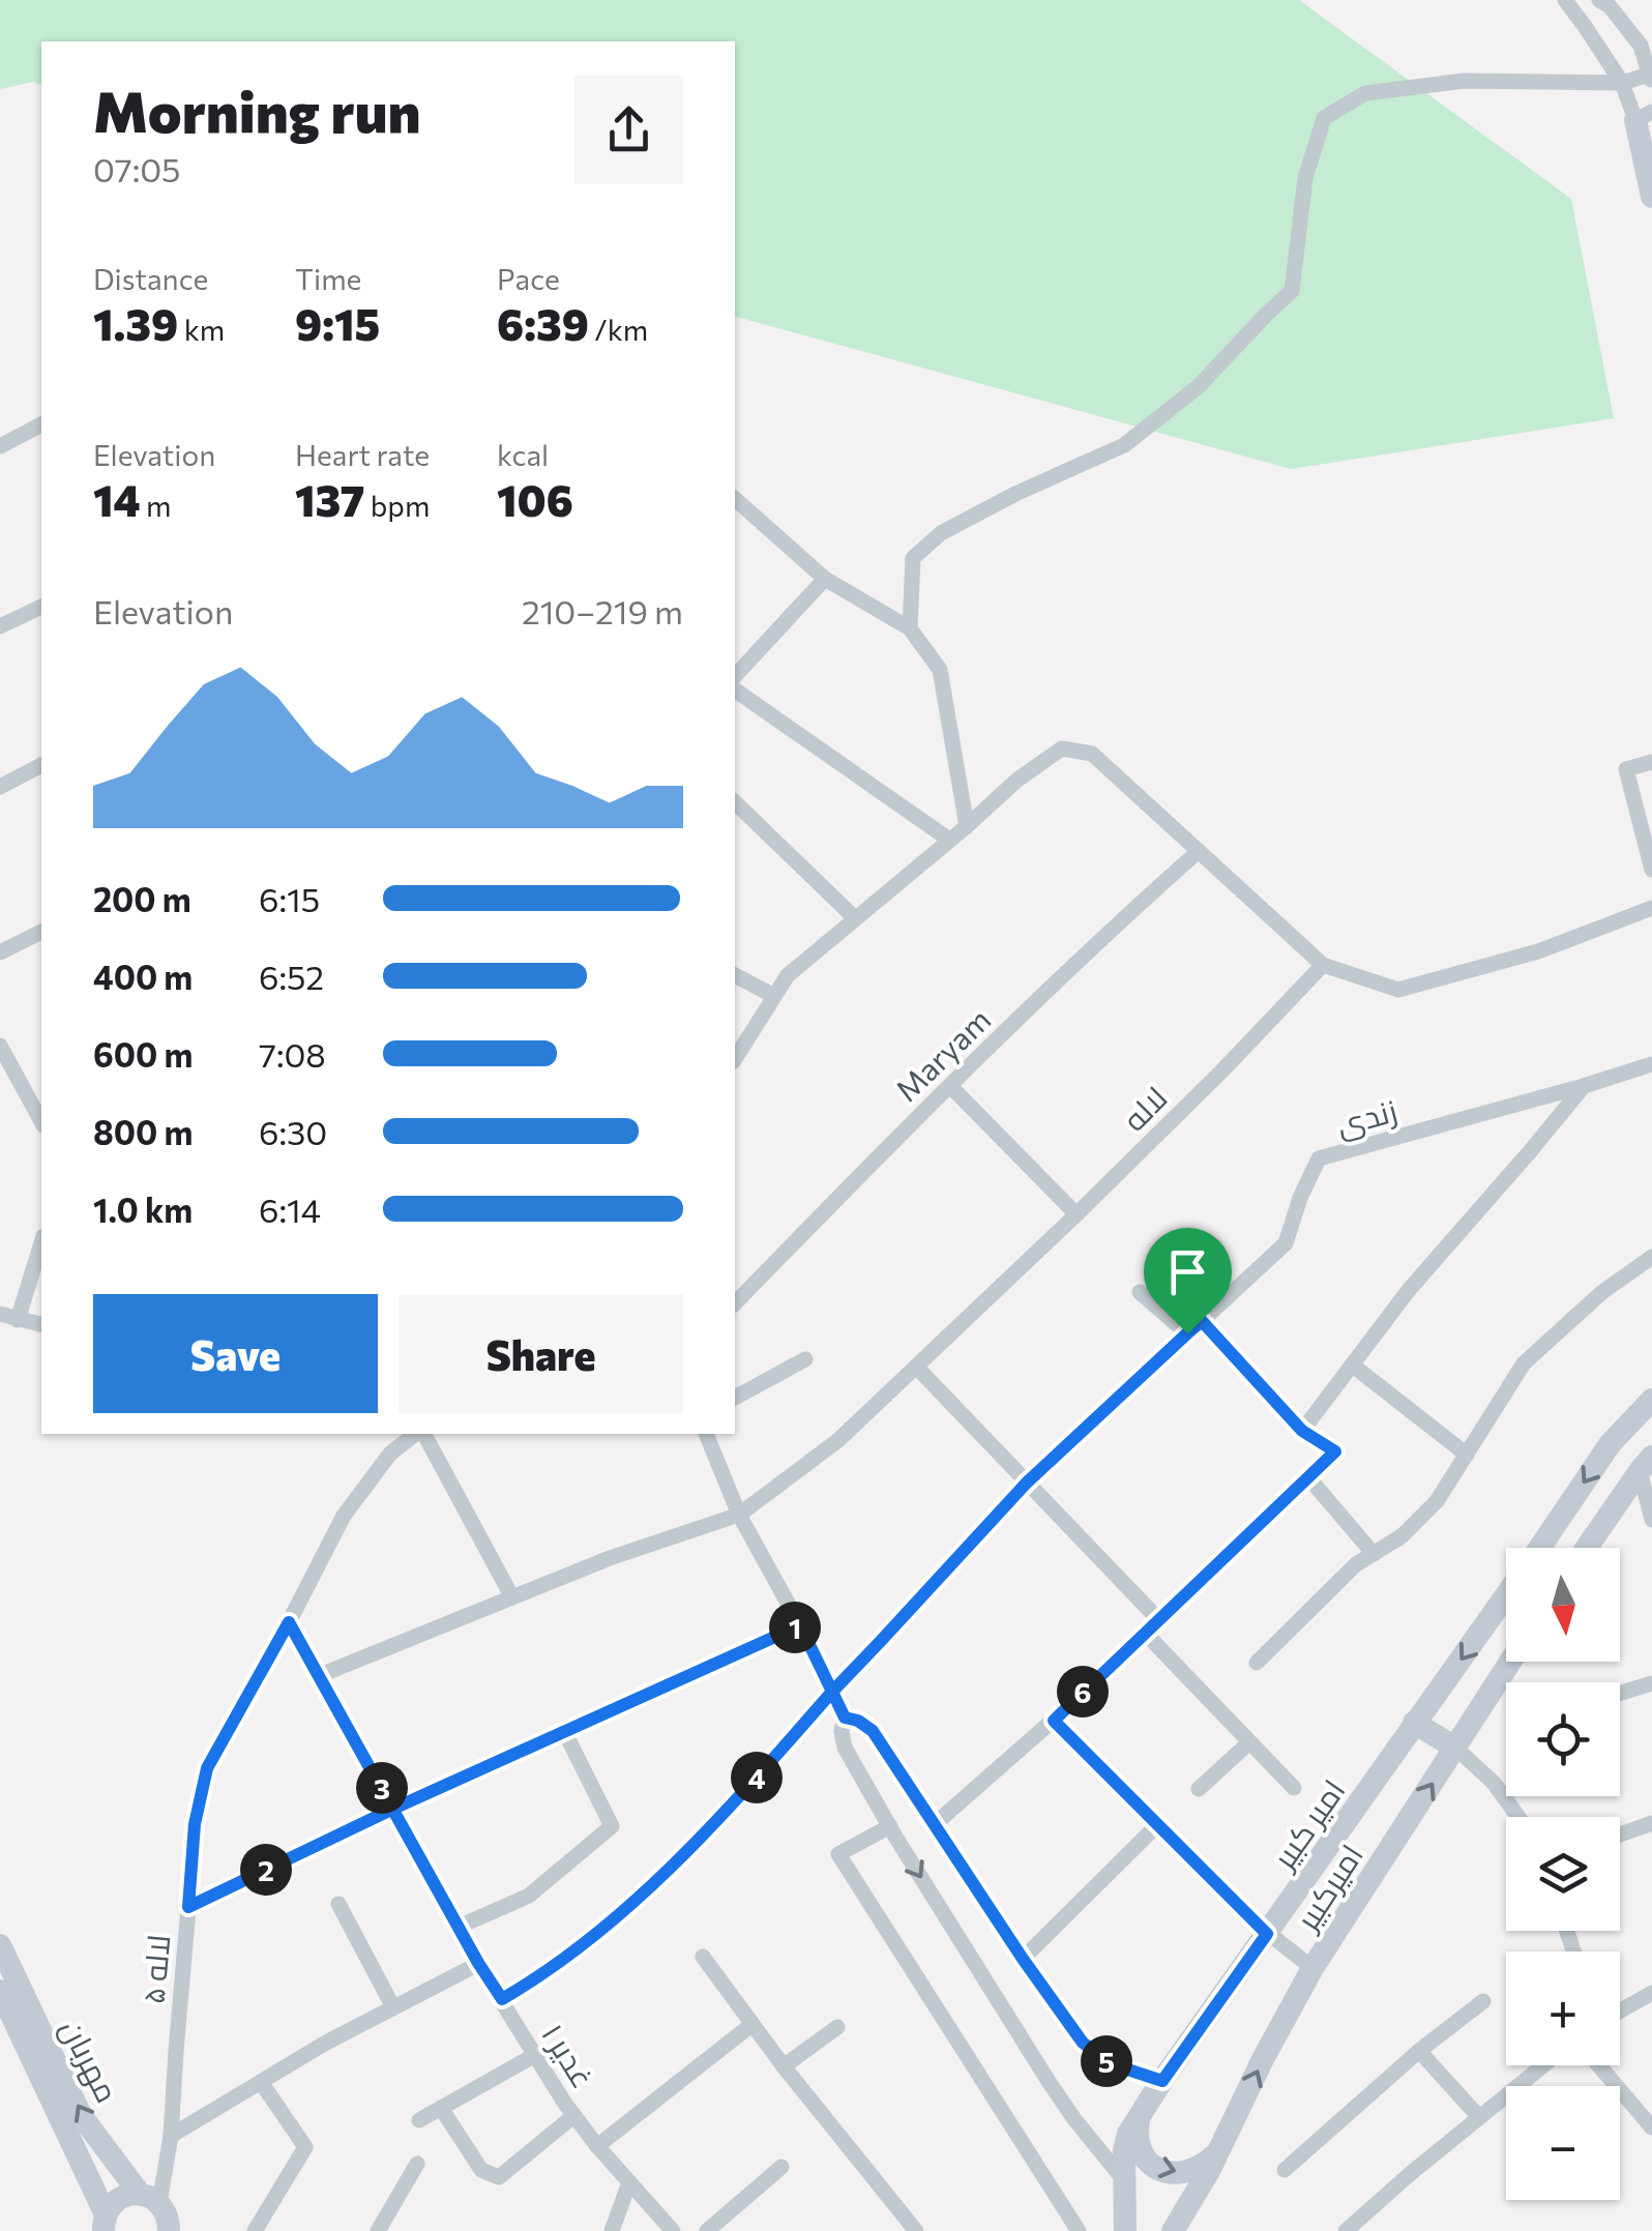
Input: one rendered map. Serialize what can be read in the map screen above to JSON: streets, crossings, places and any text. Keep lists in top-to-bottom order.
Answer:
{
  "streets": {
    "street": [
      "Maryam",
      "لاله",
      "زندی",
      "امیر کبیر",
      "امیرکبیر",
      "لاله ۵",
      "غدیر ۱",
      "مهربان"
    ]
  },
  "crossings": [
    ["لاله", "غدیر ۱"],
    ["زندی", "غدیر ۱"],
    ["لاله ۵", "غدیر ۱"],
    ["لاله ۵", "مهربان"]
  ],
  "north": "bottom",
  "page": {
    "heading": ["Morning run", "07:05"],
    "stats": [
      ["Distance", "1.39 km"],
      ["Time", "9:15"],
      ["Pace", "6:39 /km"],
      ["Elevation", "14 m"],
      ["Heart rate", "137 bpm"],
      ["kcal", "106"]
    ],
    "chart": ["Elevation", "210–219 m"],
    "list": [
      {
        "name": "200 m",
        "note": "6:15"
      },
      {
        "name": "400 m",
        "note": "6:52"
      },
      {
        "name": "600 m",
        "note": "7:08"
      },
      {
        "name": "800 m",
        "note": "6:30"
      },
      {
        "name": "1.0 km",
        "note": "6:14"
      }
    ],
    "buttons": ["Save", "Share"],
    "map_buttons": ["+", "−"],
    "pins": [
      "1",
      "6",
      "4",
      "3",
      "2",
      "5"
    ]
  }
}
